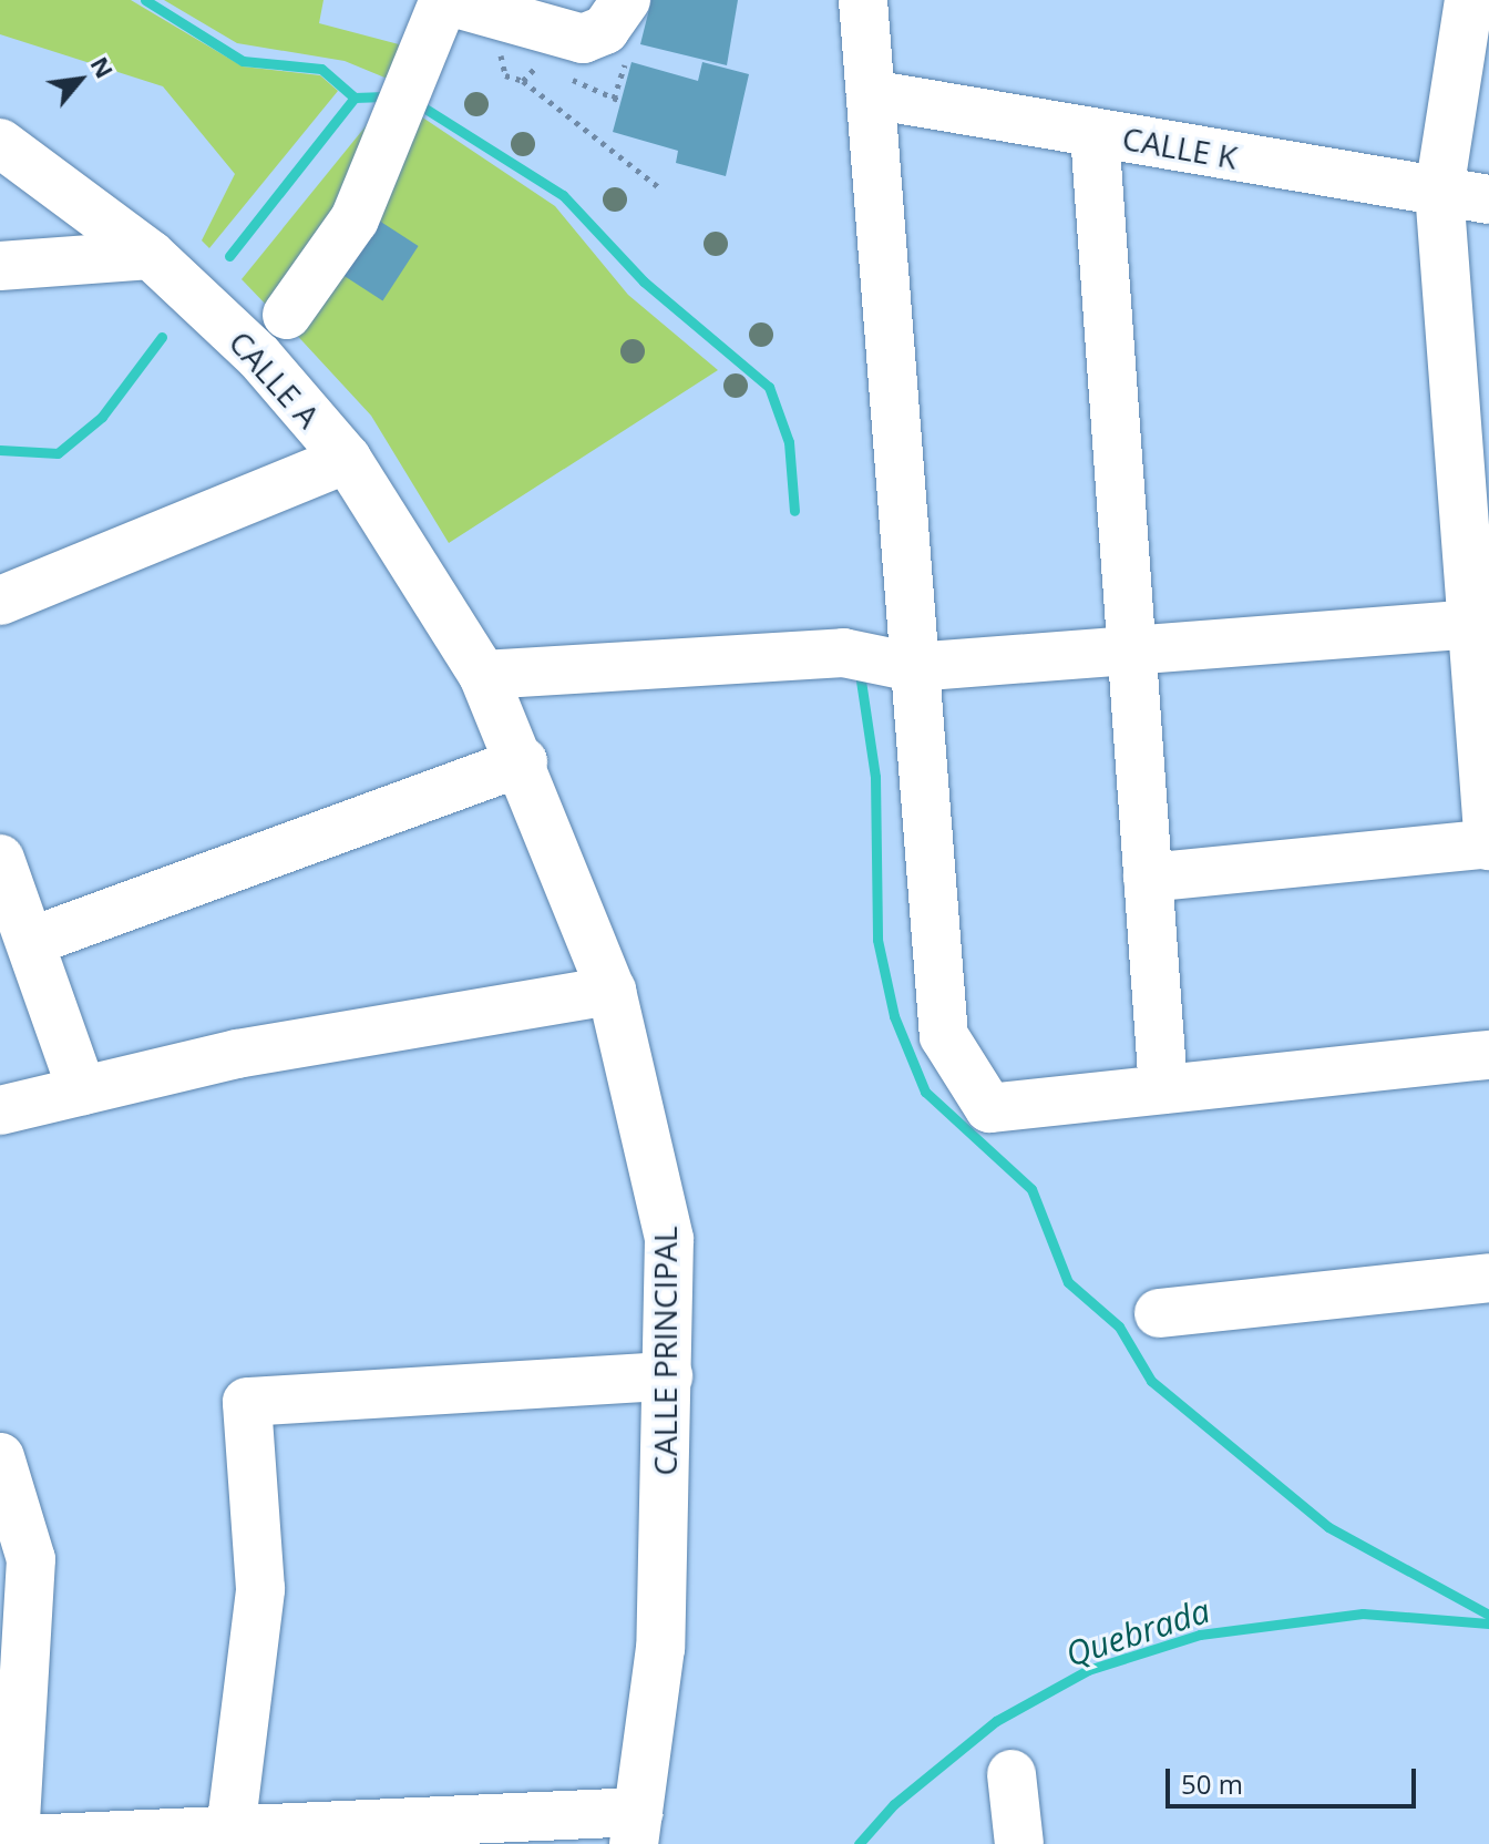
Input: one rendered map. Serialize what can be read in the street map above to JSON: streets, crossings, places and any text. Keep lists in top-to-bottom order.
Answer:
{
  "streets": {
    "street": ["CALLE K", "CALLE A", "CALLE PRINCIPAL"]
  },
  "crossings": [
    ["CALLE A", "CALLE PRINCIPAL"]
  ],
  "water": ["Quebrada"],
  "scale_bar": "50 m",
  "north": "top right"
}
